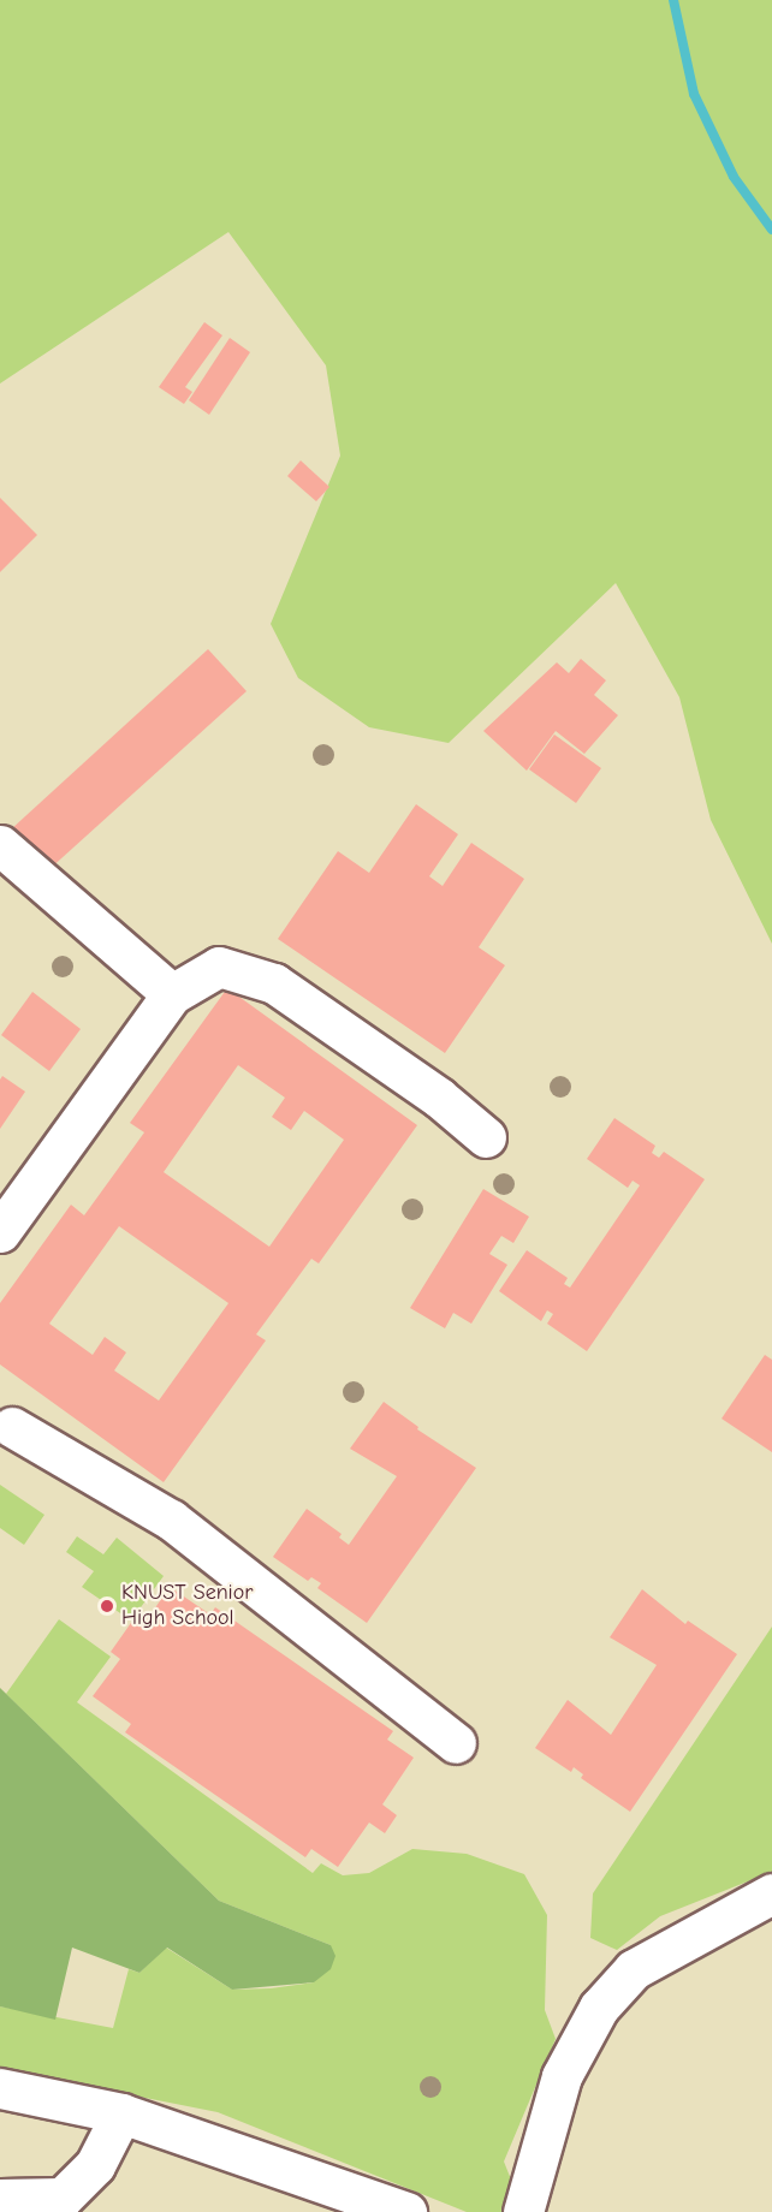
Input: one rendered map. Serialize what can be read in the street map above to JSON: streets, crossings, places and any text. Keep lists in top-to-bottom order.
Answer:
{
  "places": ["KNUST Senior High School"]
}
